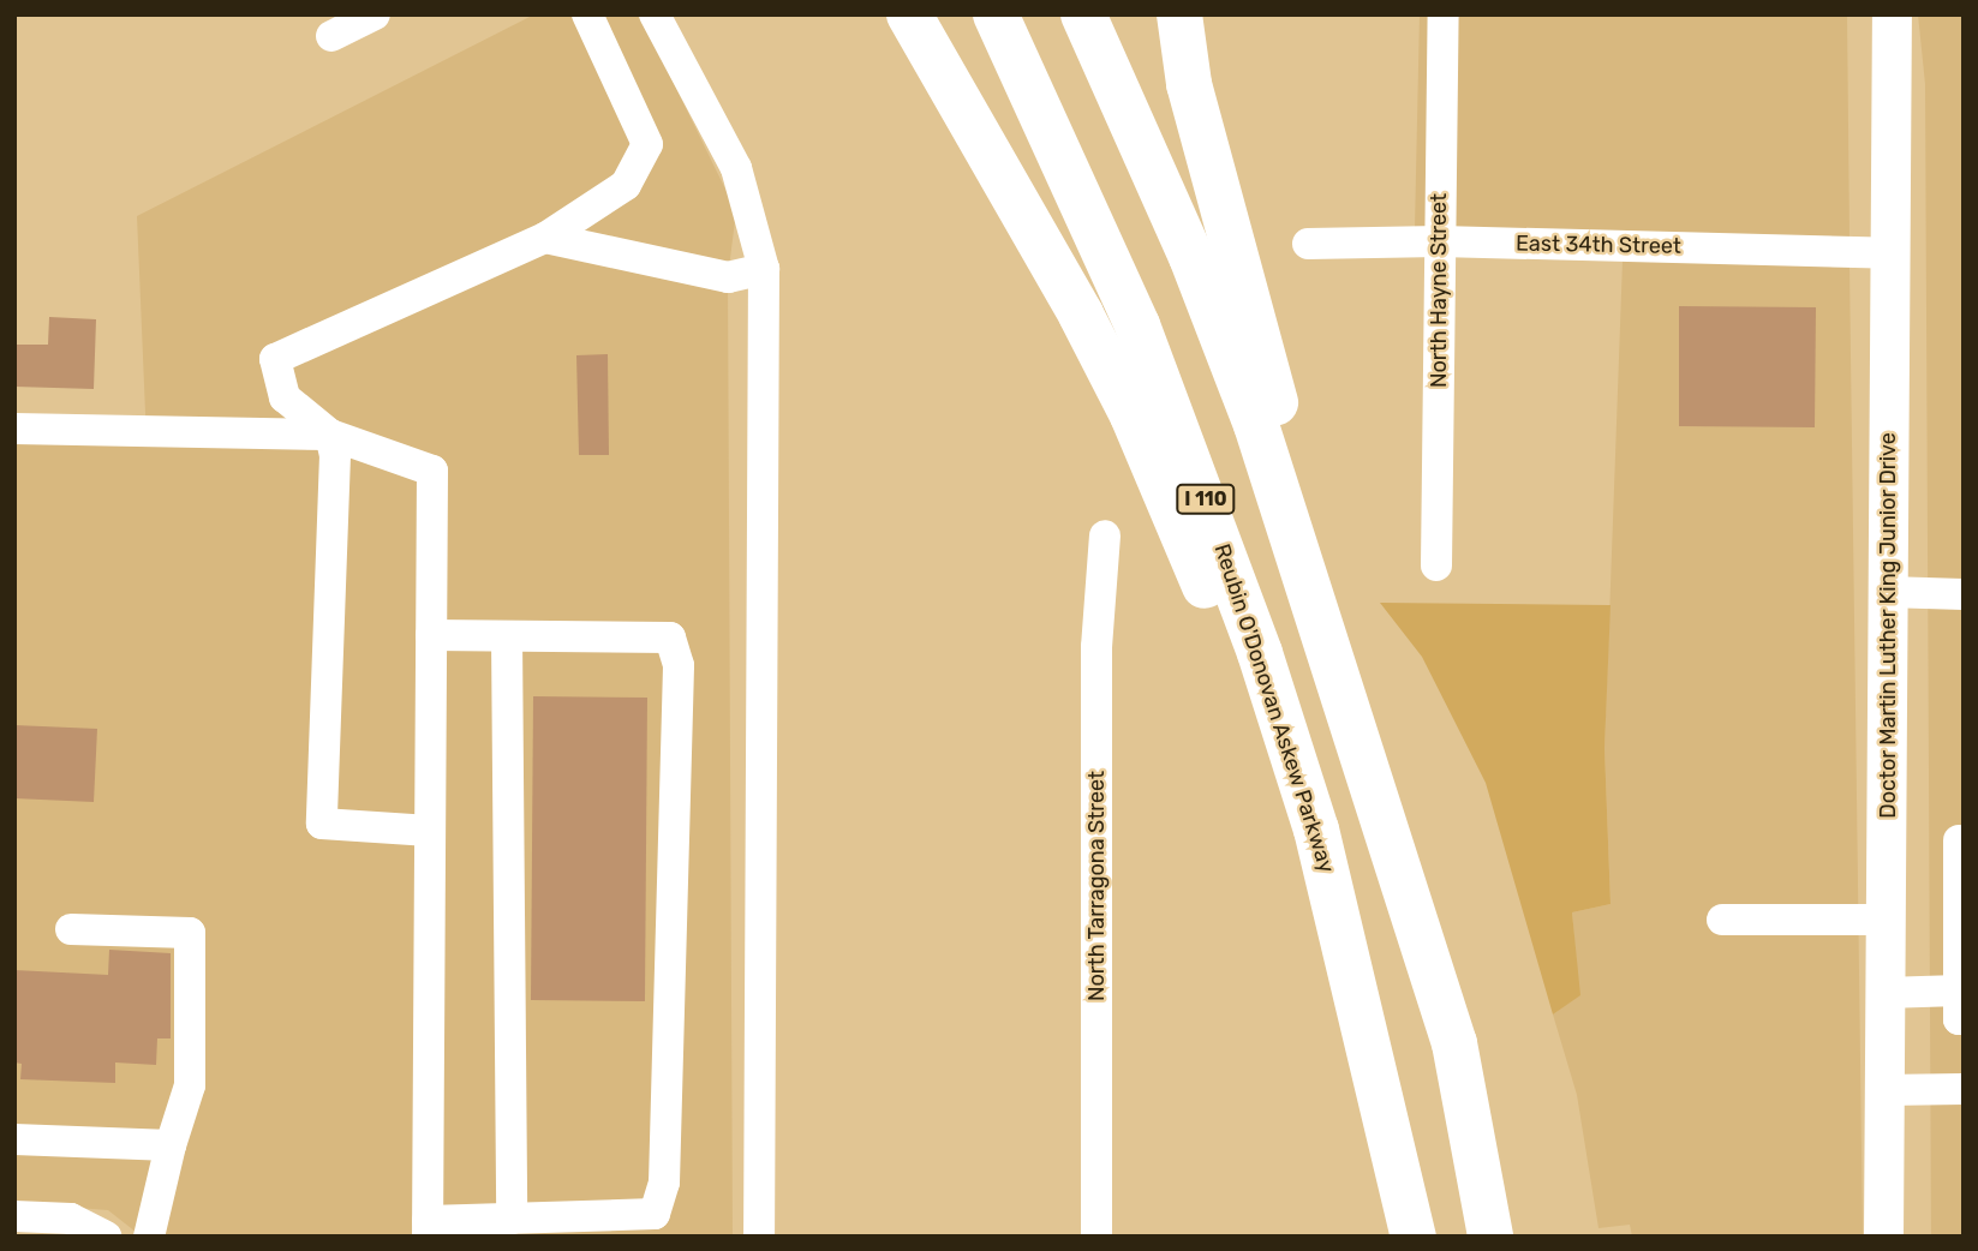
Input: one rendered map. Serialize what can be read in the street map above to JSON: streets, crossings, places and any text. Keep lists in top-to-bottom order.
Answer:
{
  "streets": {
    "highway": ["I 110", "Reubin O'Donovan Askew Parkway"],
    "main road": ["Doctor Martin Luther King Junior Drive"],
    "street": ["East 34th Street", "North Hayne Street", "North Tarragona Street"]
  },
  "crossings": [
    ["East 34th Street", "North Hayne Street"],
    ["East 34th Street", "Doctor Martin Luther King Junior Drive"]
  ]
}
